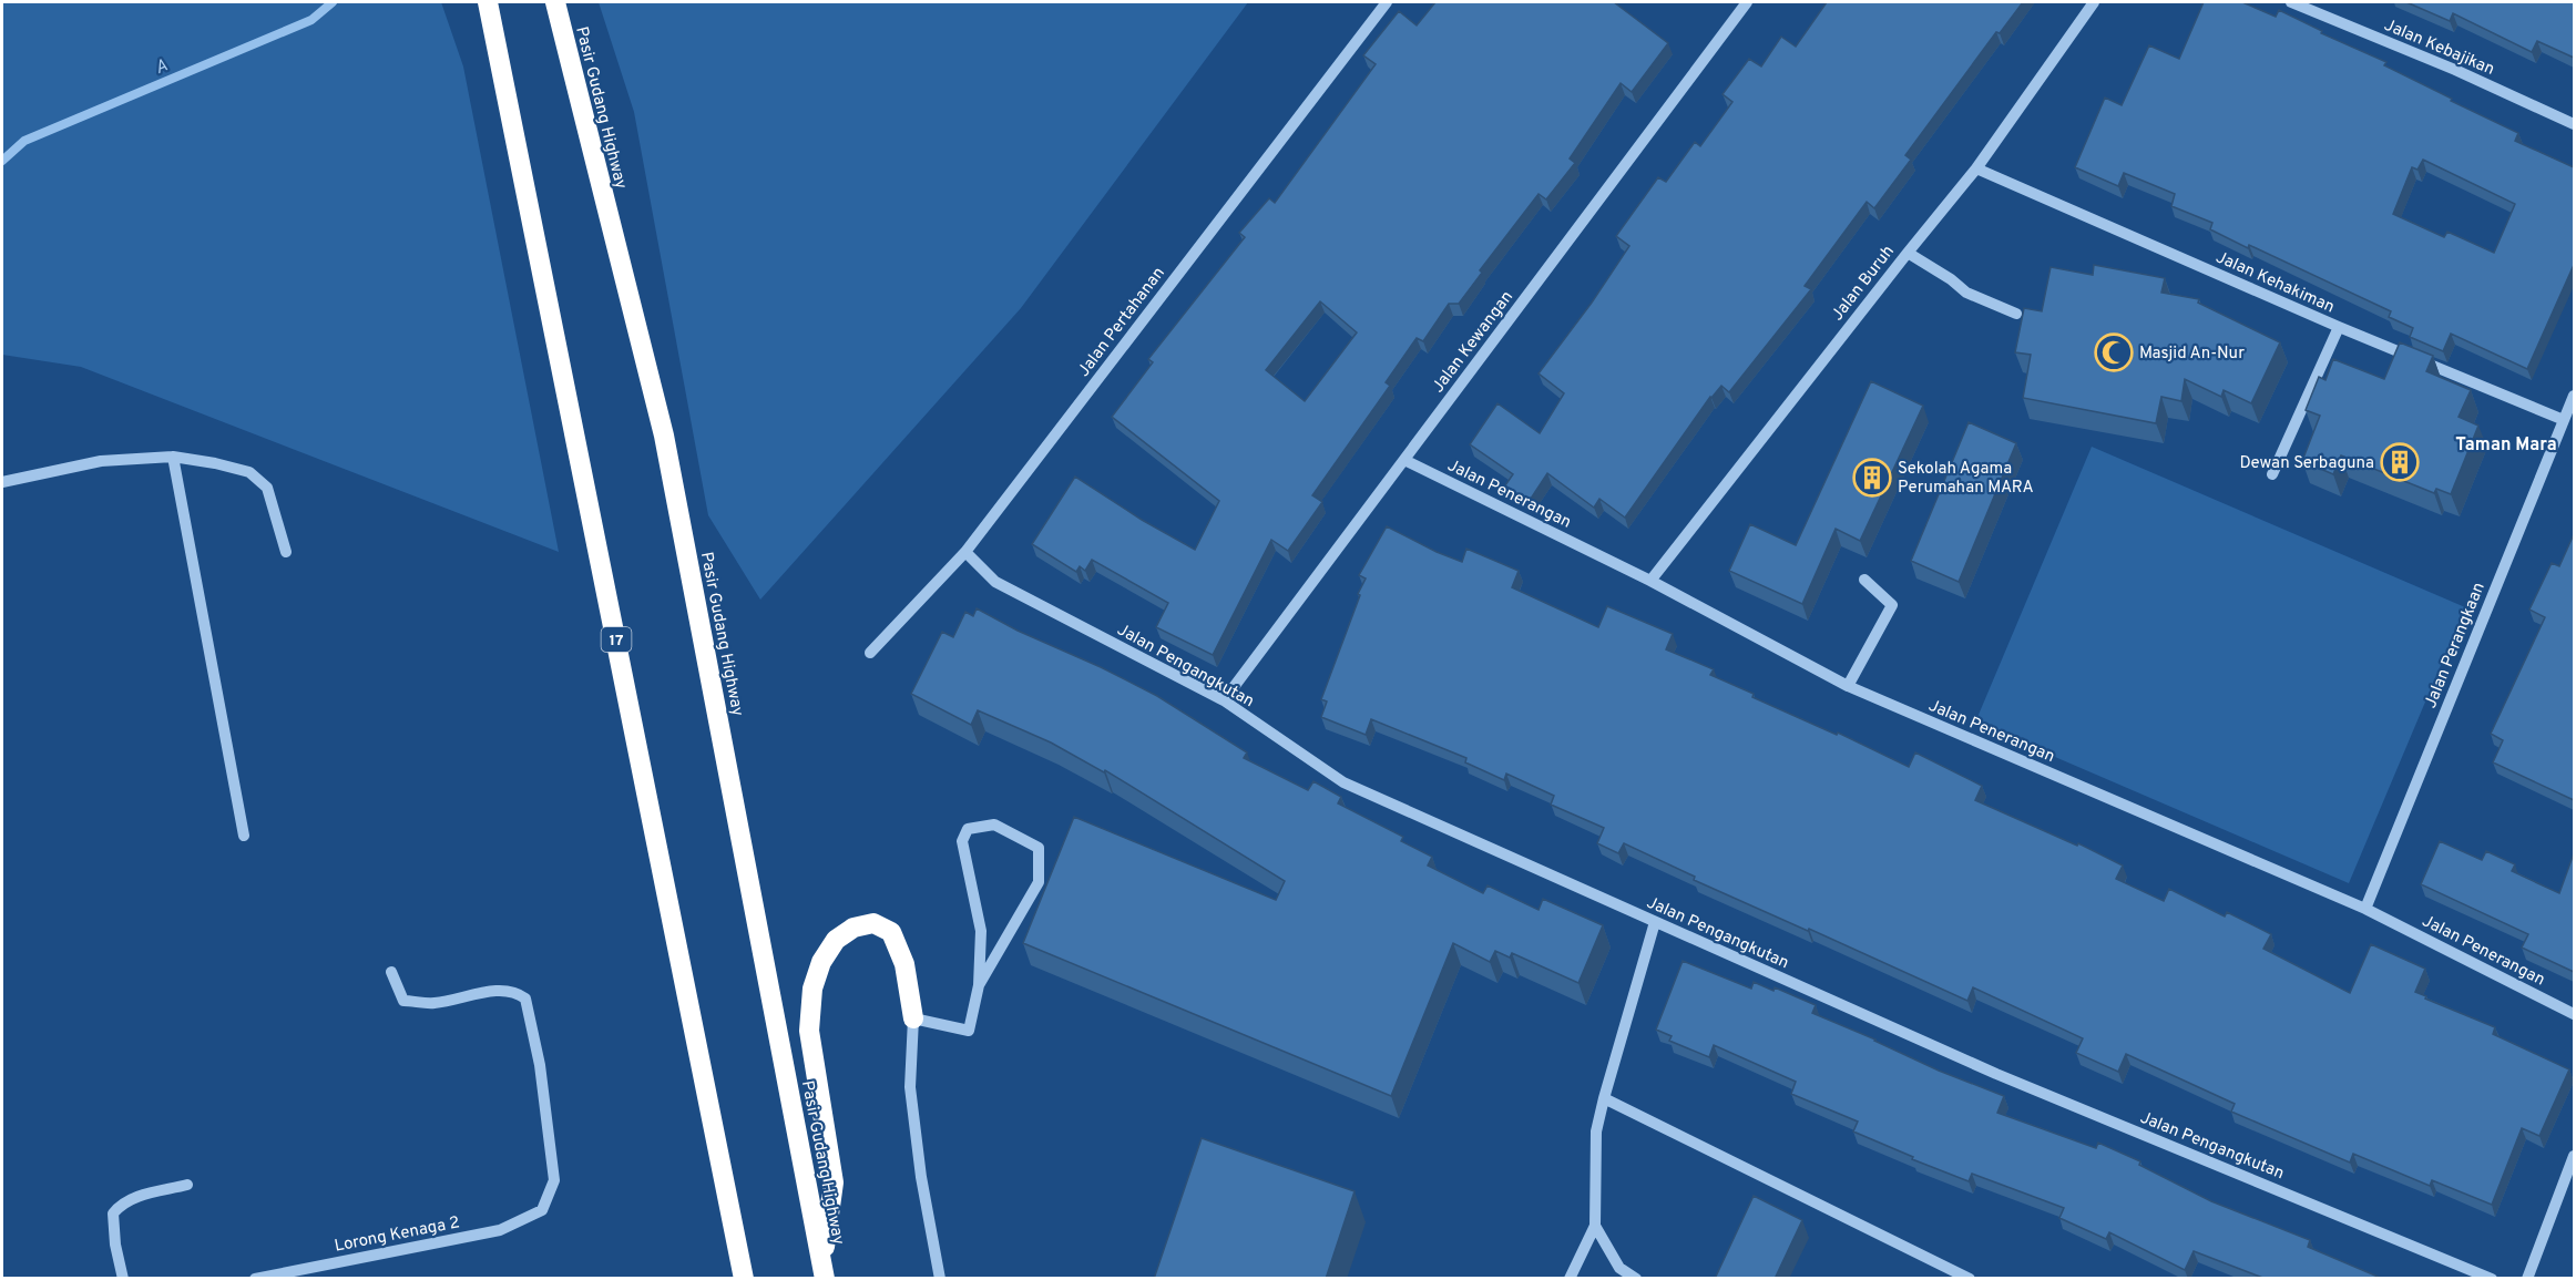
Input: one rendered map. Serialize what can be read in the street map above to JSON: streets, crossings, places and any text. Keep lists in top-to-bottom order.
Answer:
{
  "streets": {
    "highway": ["Pasir Gudang Highway", "17"],
    "street": [
      "Jalan Kebajikan",
      "Jalan Kehakiman",
      "Jalan Buruh",
      "Jalan Pertahanan",
      "Jalan Kewangan",
      "Jalan Penerangan",
      "Jalan Perangkaan",
      "Jalan Pengangkutan",
      "Lorong Kenaga 2"
    ]
  },
  "crossings": [
    ["Jalan Kehakiman", "Jalan Buruh"],
    ["Jalan Kehakiman", "Jalan Perangkaan"],
    ["Jalan Buruh", "Jalan Penerangan"],
    ["Jalan Pertahanan", "Jalan Pengangkutan"],
    ["Jalan Kewangan", "Jalan Penerangan"],
    ["Jalan Kewangan", "Jalan Pengangkutan"],
    ["Jalan Penerangan", "Jalan Perangkaan"]
  ],
  "districts": ["Taman Mara"],
  "water": ["A"],
  "places": {
    "mosque": ["Masjid An-Nur"],
    "building": ["Dewan Serbaguna", "Sekolah Agama Perumahan MARA"]
  }
}
